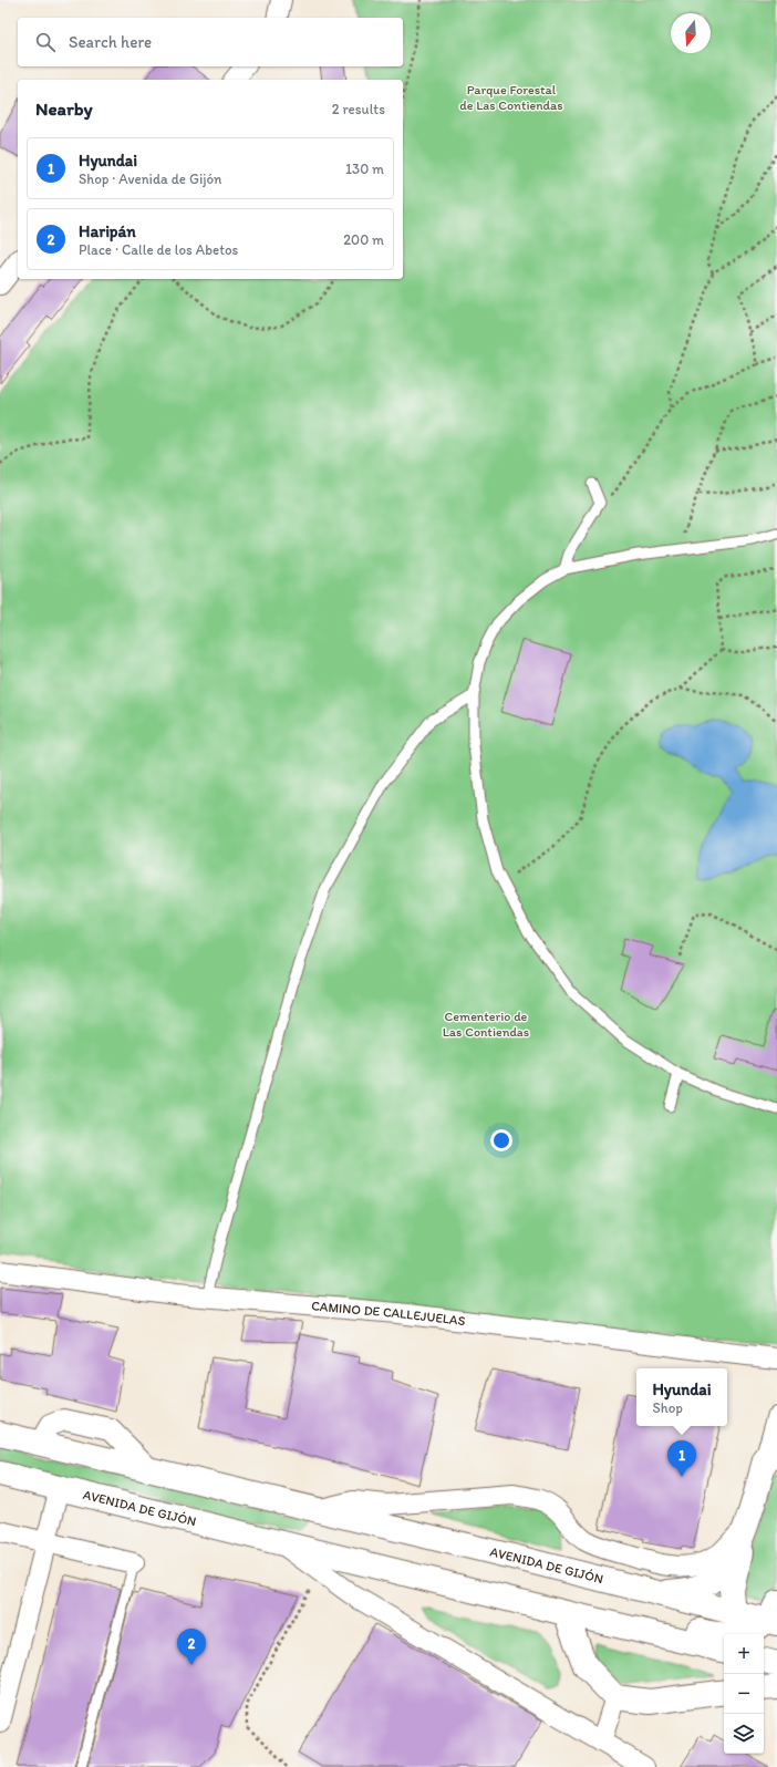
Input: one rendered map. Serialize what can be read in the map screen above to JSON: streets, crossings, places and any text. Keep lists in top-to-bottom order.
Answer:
{
  "streets": {
    "highway": ["AVENIDA DE GIJÓN"],
    "street": ["CAMINO DE CALLEJUELAS"]
  },
  "parks": ["Parque Forestal de Las Contiendas", "Cementerio de Las Contiendas"],
  "north": "bottom",
  "page": {
    "search": "Search here",
    "heading": ["Nearby", "2 results"],
    "list": [
      {
        "mark": "1",
        "name": "Hyundai",
        "note": "Shop · Avenida de Gijón",
        "value": "130 m"
      },
      {
        "mark": "2",
        "name": "Haripán",
        "note": "Place · Calle de los Abetos",
        "value": "200 m"
      }
    ],
    "popup": ["Hyundai", "Shop"],
    "pins": ["1", "2"],
    "map_buttons": ["+", "−"]
  }
}
